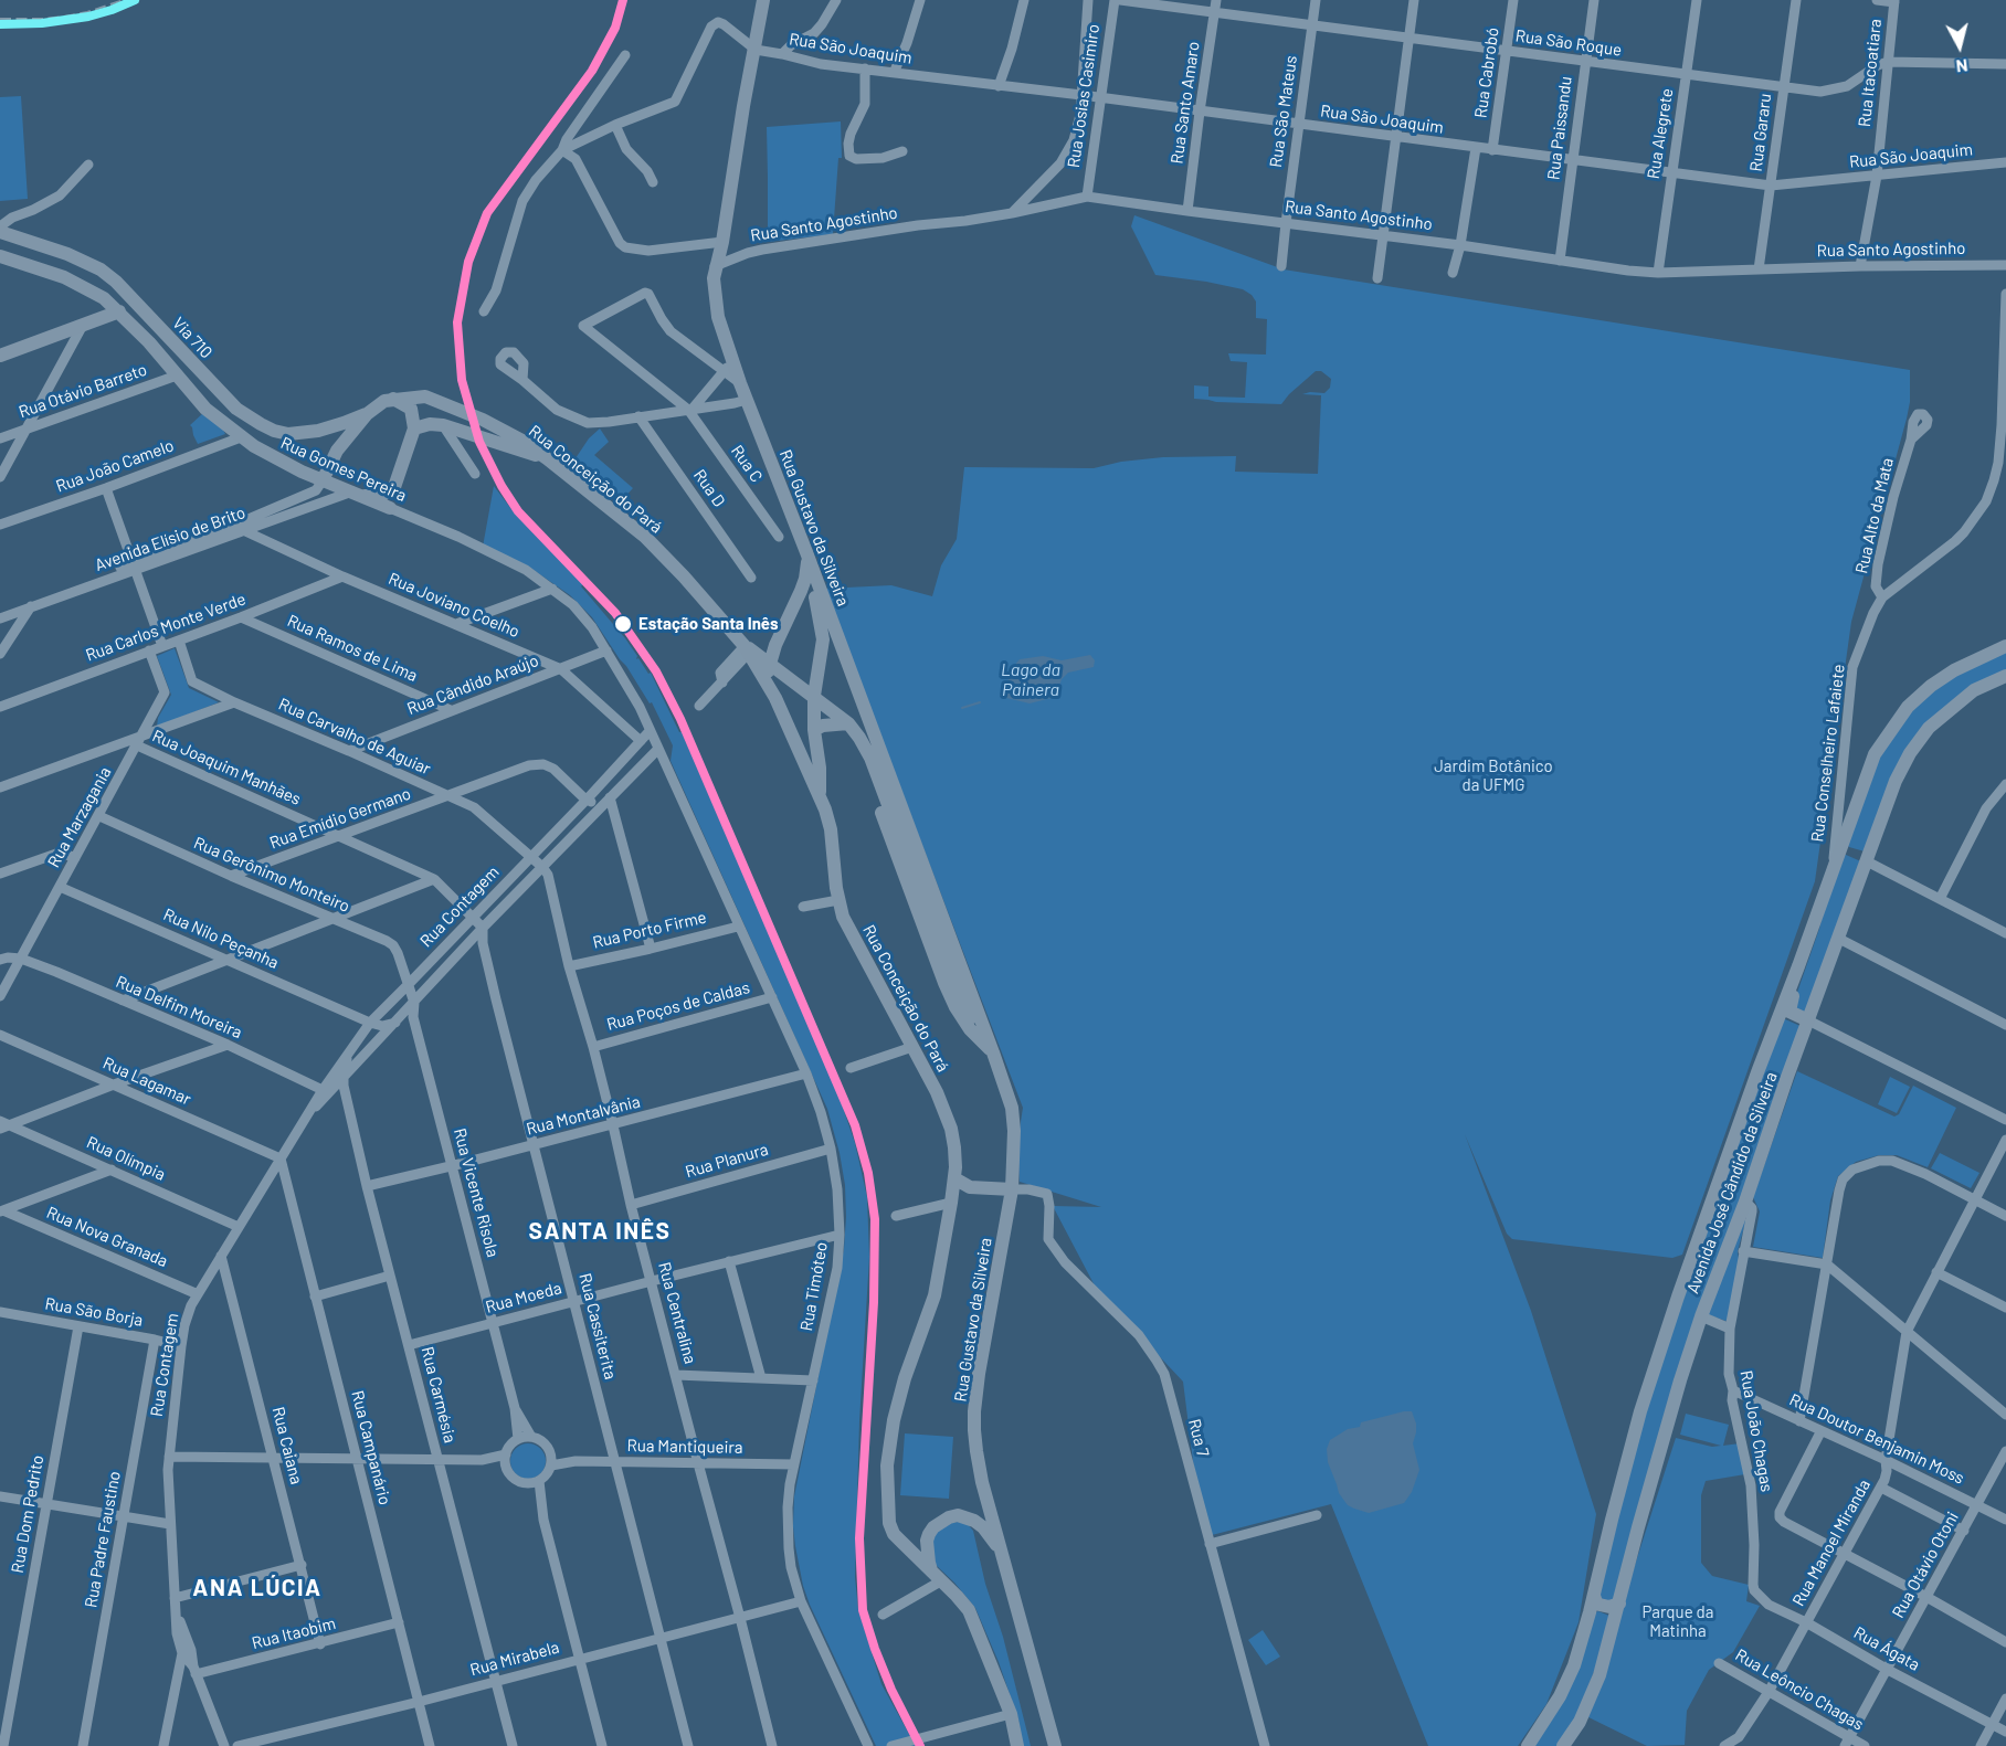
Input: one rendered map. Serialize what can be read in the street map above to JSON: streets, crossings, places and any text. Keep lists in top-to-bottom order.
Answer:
{
  "streets": {
    "main road": [
      "Via 710",
      "Rua Gomes Pereira",
      "Rua Conceição do Pará",
      "Rua Gustavo da Silveira",
      "Avenida José Cândido da Silveira"
    ],
    "street": [
      "Rua São Roque",
      "Rua São Joaquim",
      "Rua Cabrobó",
      "Rua Itacoatiara",
      "Rua Josias Casimiro",
      "Rua Santo Amaro",
      "Rua São Mateus",
      "Rua Paissandu",
      "Rua Gararu",
      "Rua Alegrete",
      "Rua Santo Agostinho",
      "Rua Otávio Barreto",
      "Rua C",
      "Rua João Camelo",
      "Rua D",
      "Rua Alto da Mata",
      "Avenida Elísio de Brito",
      "Rua Joviano Coelho",
      "Rua Carlos Monte Verde",
      "Rua Ramos de Lima",
      "Rua Cândido Araújo",
      "Rua Carvalho de Aguiar",
      "Rua Conselheiro Lafaiete",
      "Rua Joaquim Manhães",
      "Rua Marzagania",
      "Rua Emídio Germano",
      "Rua Gerônimo Monteiro",
      "Rua Contagem",
      "Rua Porto Firme",
      "Rua Nilo Peçanha",
      "Rua Poços de Caldas",
      "Rua Delfim Moreira",
      "Rua Lagamar",
      "Rua Montalvânia",
      "Rua Olímpia",
      "Rua Planura",
      "Rua Vicente Risola",
      "Rua Nova Granada",
      "Rua Timóteo",
      "Rua Moeda",
      "Rua São Borja",
      "Rua Centralina",
      "Rua Cassiterita",
      "Rua Carmésia",
      "Rua João Chagas",
      "Rua 7",
      "Rua Doutor Benjamin Moss",
      "Rua Caiana",
      "Rua Mantiqueira",
      "Rua Campanário",
      "Rua Dom Pedrito",
      "Rua Padre Faustino",
      "Rua Manoel Miranda",
      "Rua Otávio Otoni",
      "Rua Itaobim",
      "Rua Ágata",
      "Rua Mirabela",
      "Rua Leôncio Chagas"
    ]
  },
  "crossings": [
    ["Rua São Roque", "Rua Cabrobó"],
    ["Rua São Roque", "Rua Itacoatiara"],
    ["Rua São Roque", "Rua Santo Amaro"],
    ["Rua São Roque", "Rua São Mateus"],
    ["Rua São Roque", "Rua Paissandu"],
    ["Rua São Roque", "Rua Gararu"],
    ["Rua São Roque", "Rua Alegrete"],
    ["Rua São Joaquim", "Rua Cabrobó"],
    ["Rua São Joaquim", "Rua Itacoatiara"],
    ["Rua São Joaquim", "Rua Josias Casimiro"],
    ["Rua São Joaquim", "Rua Santo Amaro"],
    ["Rua São Joaquim", "Rua São Mateus"],
    ["Rua São Joaquim", "Rua Paissandu"],
    ["Rua São Joaquim", "Rua Gararu"],
    ["Rua São Joaquim", "Rua Alegrete"],
    ["Rua São Joaquim", "Rua Gustavo da Silveira"],
    ["Rua Itacoatiara", "Rua Santo Agostinho"],
    ["Rua Josias Casimiro", "Rua Santo Agostinho"],
    ["Rua Santo Amaro", "Rua Santo Agostinho"],
    ["Rua São Mateus", "Rua Santo Agostinho"],
    ["Rua Paissandu", "Rua Santo Agostinho"],
    ["Rua Gararu", "Rua Santo Agostinho"],
    ["Rua Alegrete", "Rua Santo Agostinho"],
    ["Rua Santo Agostinho", "Rua Gustavo da Silveira"],
    ["Rua Otávio Barreto", "Rua Gomes Pereira"],
    ["Rua João Camelo", "Rua Gomes Pereira"],
    ["Rua Gomes Pereira", "Avenida Elísio de Brito"],
    ["Rua Gomes Pereira", "Rua Cândido Araújo"],
    ["Rua Gomes Pereira", "Rua Contagem"],
    ["Rua Gomes Pereira", "Rua Timóteo"],
    ["Rua Conceição do Pará", "Rua Gustavo da Silveira"],
    ["Rua Alto da Mata", "Rua Conselheiro Lafaiete"],
    ["Rua Gustavo da Silveira", "Rua 7"],
    ["Avenida Elísio de Brito", "Rua Joviano Coelho"],
    ["Rua Joviano Coelho", "Rua Carlos Monte Verde"],
    ["Rua Joviano Coelho", "Rua Cândido Araújo"],
    ["Rua Joviano Coelho", "Rua Contagem"],
    ["Rua Carlos Monte Verde", "Rua Ramos de Lima"],
    ["Rua Carlos Monte Verde", "Rua Carvalho de Aguiar"],
    ["Rua Carlos Monte Verde", "Rua Marzagania"],
    ["Rua Ramos de Lima", "Rua Cândido Araújo"],
    ["Rua Cândido Araújo", "Rua Carvalho de Aguiar"],
    ["Rua Carvalho de Aguiar", "Rua Emídio Germano"],
    ["Rua Carvalho de Aguiar", "Rua Contagem"],
    ["Rua Carvalho de Aguiar", "Rua Centralina"],
    ["Rua Conselheiro Lafaiete", "Avenida José Cândido da Silveira"],
    ["Rua Joaquim Manhães", "Rua Marzagania"],
    ["Rua Joaquim Manhães", "Rua Emídio Germano"],
    ["Rua Joaquim Manhães", "Rua Contagem"],
    ["Rua Marzagania", "Rua Gerônimo Monteiro"],
    ["Rua Marzagania", "Rua Nilo Peçanha"],
    ["Rua Marzagania", "Rua Delfim Moreira"],
    ["Rua Emídio Germano", "Rua Gerônimo Monteiro"],
    ["Rua Emídio Germano", "Rua Contagem"],
    ["Rua Gerônimo Monteiro", "Rua Contagem"],
    ["Rua Gerônimo Monteiro", "Rua Vicente Risola"],
    ["Rua Contagem", "Rua Nilo Peçanha"],
    ["Rua Contagem", "Rua Delfim Moreira"],
    ["Rua Contagem", "Rua Lagamar"],
    ["Rua Contagem", "Rua Olímpia"],
    ["Rua Contagem", "Rua Vicente Risola"],
    ["Rua Contagem", "Rua Nova Granada"],
    ["Rua Contagem", "Rua Timóteo"],
    ["Rua Contagem", "Rua São Borja"],
    ["Rua Contagem", "Rua Centralina"],
    ["Rua Contagem", "Rua Cassiterita"],
    ["Rua Contagem", "Rua Carmésia"],
    ["Rua Contagem", "Rua Caiana"],
    ["Rua Contagem", "Rua Campanário"],
    ["Rua Contagem", "Rua Itaobim"],
    ["Rua Porto Firme", "Rua Timóteo"],
    ["Rua Porto Firme", "Rua Centralina"],
    ["Rua Poços de Caldas", "Rua Timóteo"],
    ["Rua Poços de Caldas", "Rua Centralina"],
    ["Rua Lagamar", "Rua Campanário"],
    ["Rua Montalvânia", "Rua Vicente Risola"],
    ["Rua Montalvânia", "Rua Timóteo"],
    ["Rua Montalvânia", "Rua Centralina"],
    ["Rua Montalvânia", "Rua Cassiterita"],
    ["Rua Montalvânia", "Rua Carmésia"],
    ["Rua Planura", "Rua Timóteo"],
    ["Rua Planura", "Rua Centralina"],
    ["Avenida José Cândido da Silveira", "Rua João Chagas"],
    ["Rua Vicente Risola", "Rua Moeda"],
    ["Rua Vicente Risola", "Rua Mantiqueira"],
    ["Rua Timóteo", "Rua Moeda"],
    ["Rua Timóteo", "Rua Mantiqueira"],
    ["Rua Timóteo", "Rua Mirabela"],
    ["Rua Moeda", "Rua Centralina"],
    ["Rua Moeda", "Rua Cassiterita"],
    ["Rua Moeda", "Rua Carmésia"],
    ["Rua São Borja", "Rua Dom Pedrito"],
    ["Rua São Borja", "Rua Padre Faustino"],
    ["Rua Centralina", "Rua Mantiqueira"],
    ["Rua Centralina", "Rua Mirabela"],
    ["Rua Cassiterita", "Rua Mantiqueira"],
    ["Rua Cassiterita", "Rua Mirabela"],
    ["Rua Carmésia", "Rua Mirabela"],
    ["Rua João Chagas", "Rua Doutor Benjamin Moss"],
    ["Rua João Chagas", "Rua Ágata"],
    ["Rua Doutor Benjamin Moss", "Rua Manoel Miranda"],
    ["Rua Doutor Benjamin Moss", "Rua Otávio Otoni"],
    ["Rua Caiana", "Rua Itaobim"],
    ["Rua Campanário", "Rua Itaobim"],
    ["Rua Campanário", "Rua Mirabela"],
    ["Rua Manoel Miranda", "Rua Ágata"],
    ["Rua Manoel Miranda", "Rua Leôncio Chagas"],
    ["Rua Otávio Otoni", "Rua Ágata"],
    ["Rua Otávio Otoni", "Rua Leôncio Chagas"]
  ],
  "districts": ["SANTA INÊS", "ANA LÚCIA"],
  "water": ["Lago da Painera"],
  "parks": ["Jardim Botânico da UFMG", "Parque da Matinha"],
  "places": ["Estação Santa Inês"],
  "north": "bottom"
}
